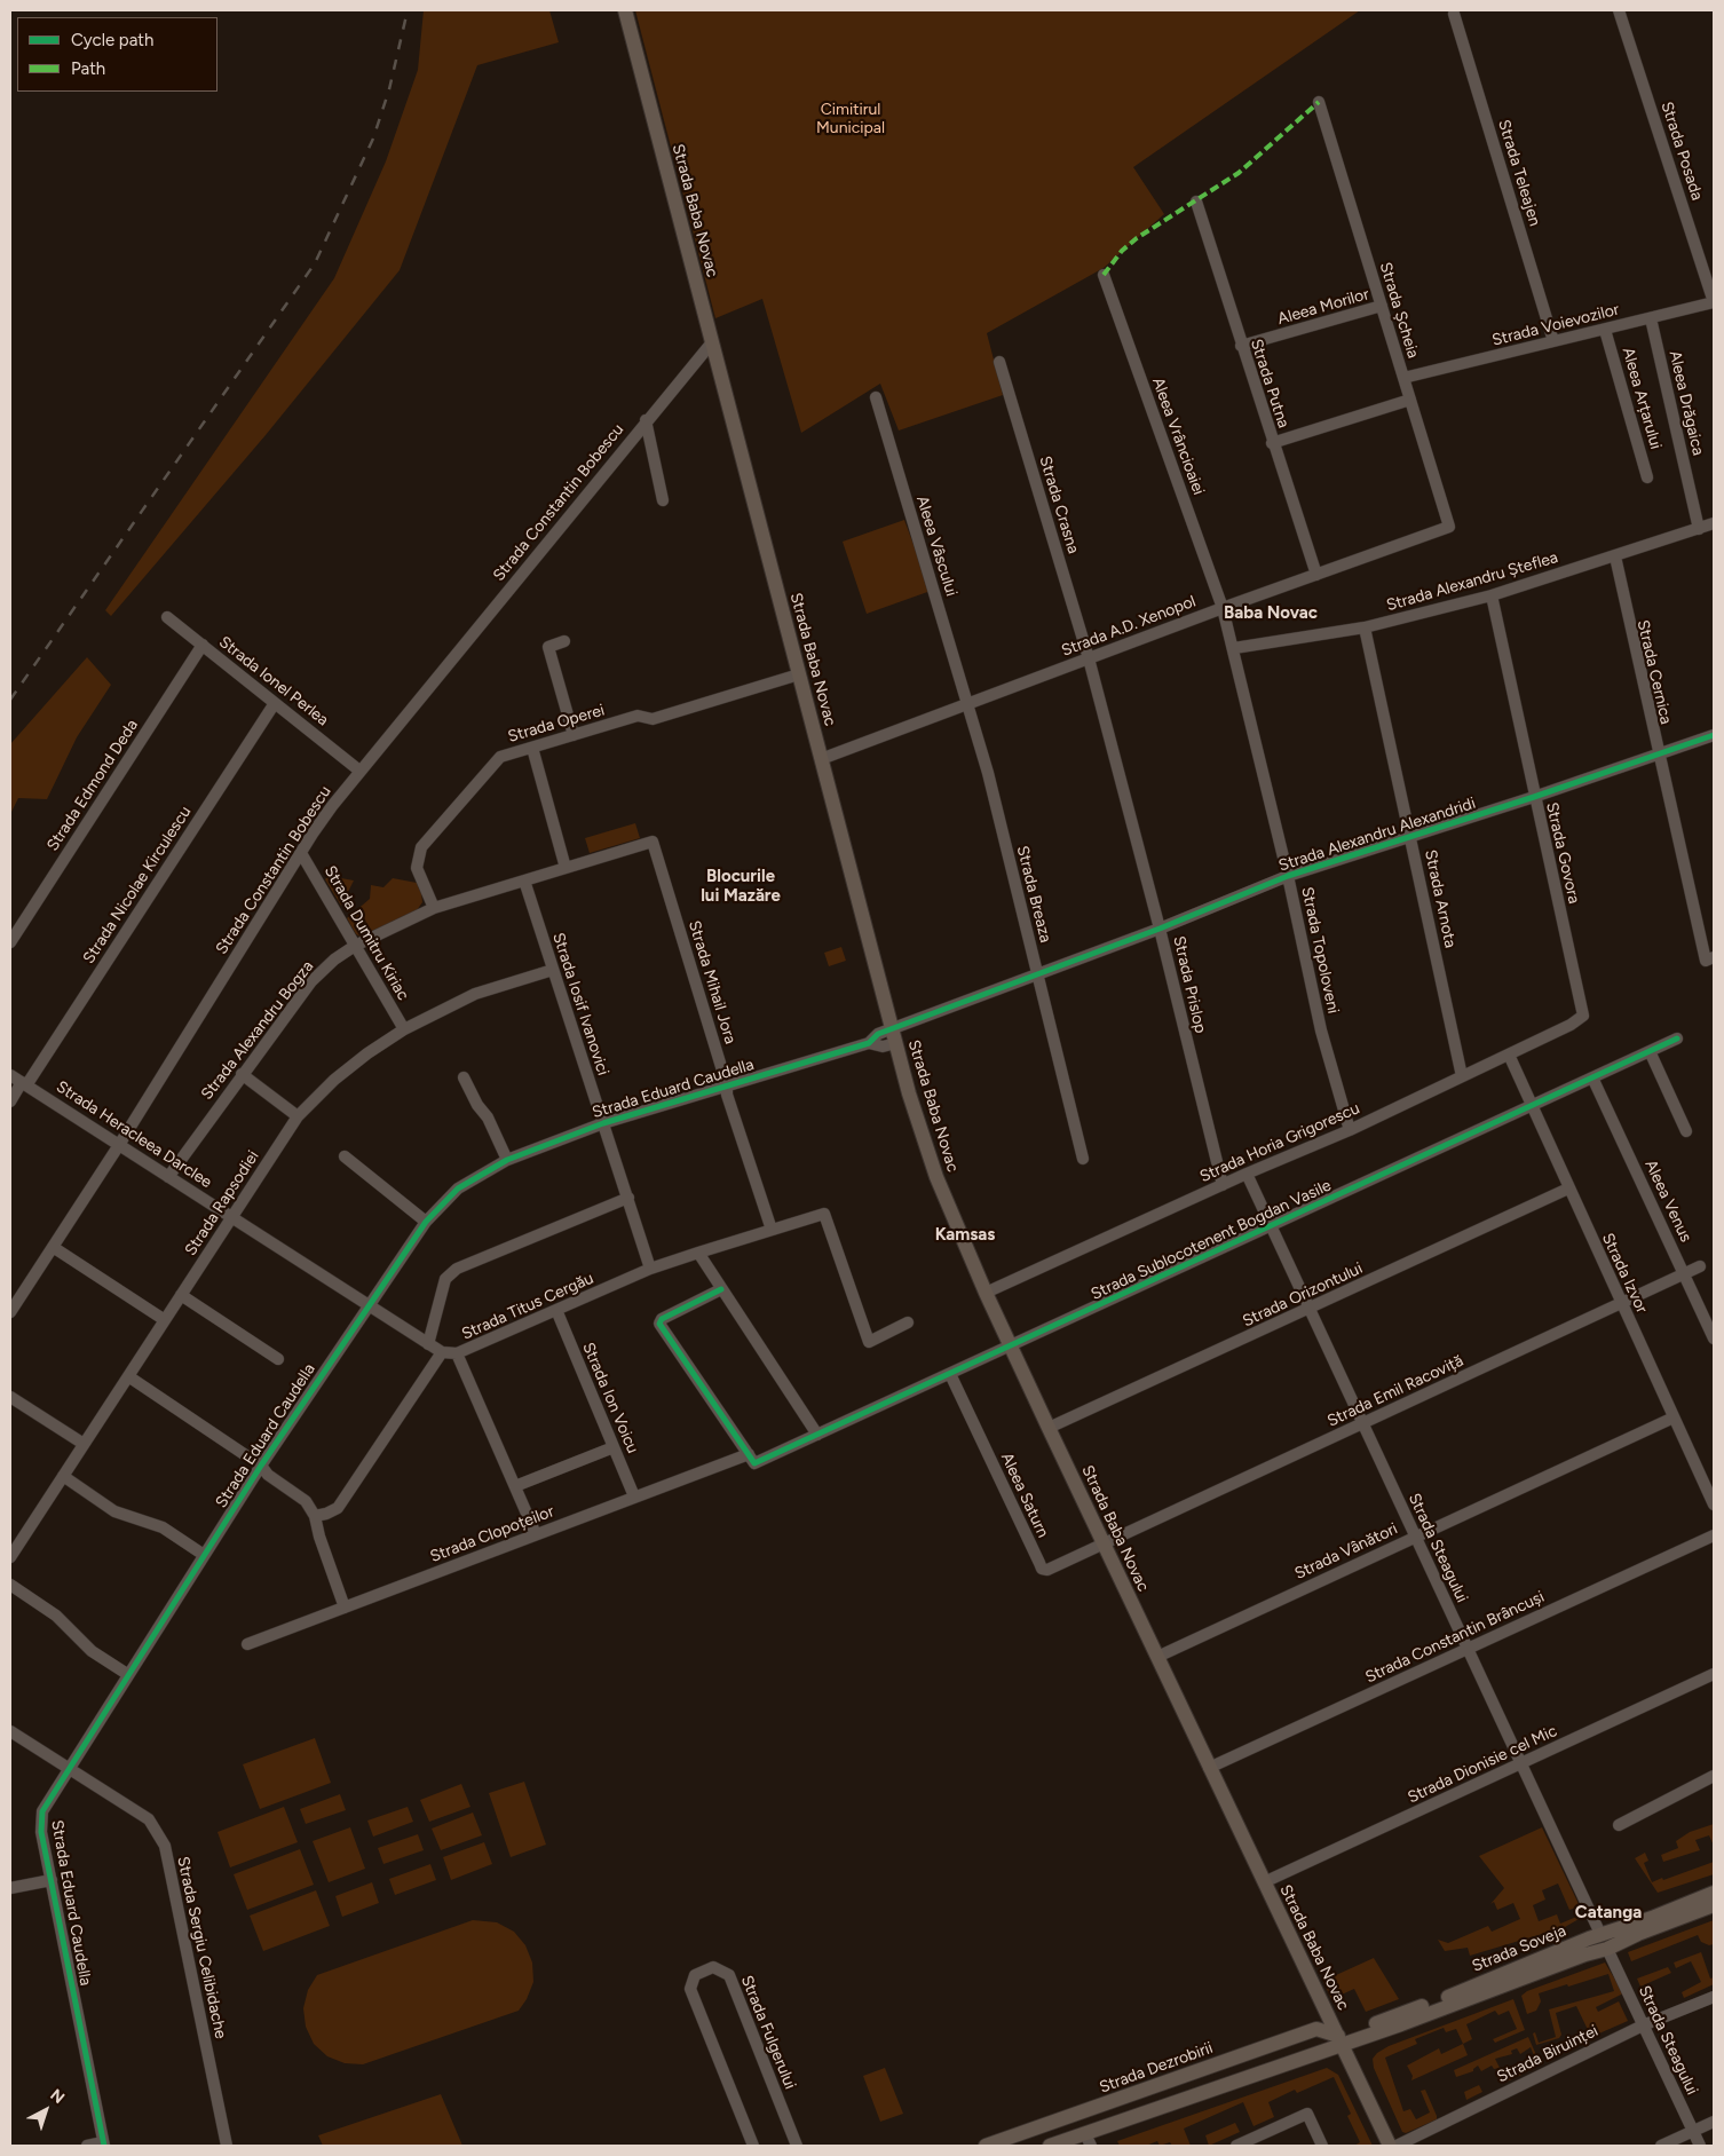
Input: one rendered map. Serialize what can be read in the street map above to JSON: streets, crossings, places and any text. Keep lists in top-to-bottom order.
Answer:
{
  "streets": {
    "main road": ["Strada Baba Novac", "Strada Soveja", "Strada Dezrobirii"],
    "street": [
      "Strada Posada",
      "Strada Teleajen",
      "Aleea Morilor",
      "Strada Șcheia",
      "Strada Voievozilor",
      "Strada Putna",
      "Aleea Arțarului",
      "Aleea Drăgaica",
      "Aleea Vrâncioaiei",
      "Strada Constantin Bobescu",
      "Strada Crasna",
      "Aleea Vâscului",
      "Strada Alexandru Șteflea",
      "Strada A.D. Xenopol",
      "Strada Cernica",
      "Strada Ionel Perlea",
      "Strada Operei",
      "Strada Edmond Deda",
      "Strada Alexandru Alexandridi",
      "Strada Govora",
      "Strada Nicolae Kirculescu",
      "Strada Breaza",
      "Strada Arnota",
      "Strada Dumitru Kiriac",
      "Strada Topoloveni",
      "Strada Mihail Jora",
      "Strada Prislop",
      "Strada Iosif Ivanovici",
      "Strada Alexandru Bogza",
      "Strada Eduard Caudella",
      "Strada Heracleea Darclee",
      "Strada Horia Grigorescu",
      "Aleea Venus",
      "Strada Rapsodiei",
      "Strada Sublocotenent Bogdan Vasile",
      "Strada Izvor",
      "Strada Orizontului",
      "Strada Titus Cergău",
      "Strada Emil Racoviță",
      "Strada Ion Voicu",
      "Aleea Saturn",
      "Strada Clopoțeilor",
      "Strada Steagului",
      "Strada Vânători",
      "Strada Constantin Brâncuși",
      "Strada Dionisie cel Mic",
      "Strada Sergiu Celibidache",
      "Strada Fulgerului",
      "Strada Biruinței"
    ]
  },
  "crossings": [
    ["Strada Posada", "Strada Voievozilor"],
    ["Strada Teleajen", "Strada Voievozilor"],
    ["Strada Baba Novac", "Strada Constantin Bobescu"],
    ["Strada Baba Novac", "Strada A.D. Xenopol"],
    ["Strada Baba Novac", "Strada Operei"],
    ["Strada Baba Novac", "Strada Alexandru Alexandridi"],
    ["Strada Baba Novac", "Strada Eduard Caudella"],
    ["Strada Baba Novac", "Strada Horia Grigorescu"],
    ["Strada Baba Novac", "Strada Sublocotenent Bogdan Vasile"],
    ["Strada Baba Novac", "Strada Orizontului"],
    ["Strada Baba Novac", "Strada Emil Racoviță"],
    ["Strada Baba Novac", "Aleea Saturn"],
    ["Strada Baba Novac", "Strada Vânători"],
    ["Strada Baba Novac", "Strada Constantin Brâncuși"],
    ["Strada Baba Novac", "Strada Dionisie cel Mic"],
    ["Strada Baba Novac", "Strada Soveja"],
    ["Strada Baba Novac", "Strada Dezrobirii"],
    ["Aleea Morilor", "Strada Șcheia"],
    ["Aleea Morilor", "Strada Putna"],
    ["Strada Șcheia", "Strada Voievozilor"],
    ["Strada Șcheia", "Strada A.D. Xenopol"],
    ["Strada Voievozilor", "Aleea Arțarului"],
    ["Strada Voievozilor", "Aleea Drăgaica"],
    ["Strada Putna", "Strada A.D. Xenopol"],
    ["Aleea Drăgaica", "Strada Alexandru Șteflea"],
    ["Aleea Vrâncioaiei", "Strada A.D. Xenopol"],
    ["Aleea Vrâncioaiei", "Strada Topoloveni"],
    ["Strada Constantin Bobescu", "Strada Ionel Perlea"],
    ["Strada Constantin Bobescu", "Strada Dumitru Kiriac"],
    ["Strada Constantin Bobescu", "Strada Heracleea Darclee"],
    ["Strada Crasna", "Strada A.D. Xenopol"],
    ["Strada Crasna", "Strada Prislop"],
    ["Aleea Vâscului", "Strada A.D. Xenopol"],
    ["Aleea Vâscului", "Strada Breaza"],
    ["Strada Alexandru Șteflea", "Strada Cernica"],
    ["Strada Alexandru Șteflea", "Strada Govora"],
    ["Strada Alexandru Șteflea", "Strada Arnota"],
    ["Strada Alexandru Șteflea", "Strada Topoloveni"],
    ["Strada A.D. Xenopol", "Strada Breaza"],
    ["Strada A.D. Xenopol", "Strada Topoloveni"],
    ["Strada A.D. Xenopol", "Strada Prislop"],
    ["Strada Cernica", "Strada Alexandru Alexandridi"],
    ["Strada Ionel Perlea", "Strada Edmond Deda"],
    ["Strada Ionel Perlea", "Strada Nicolae Kirculescu"],
    ["Strada Operei", "Strada Alexandru Bogza"],
    ["Strada Alexandru Alexandridi", "Strada Govora"],
    ["Strada Alexandru Alexandridi", "Strada Breaza"],
    ["Strada Alexandru Alexandridi", "Strada Arnota"],
    ["Strada Alexandru Alexandridi", "Strada Topoloveni"],
    ["Strada Alexandru Alexandridi", "Strada Prislop"],
    ["Strada Alexandru Alexandridi", "Strada Eduard Caudella"],
    ["Strada Govora", "Strada Horia Grigorescu"],
    ["Strada Nicolae Kirculescu", "Strada Heracleea Darclee"],
    ["Strada Arnota", "Strada Horia Grigorescu"],
    ["Strada Dumitru Kiriac", "Strada Alexandru Bogza"],
    ["Strada Dumitru Kiriac", "Strada Rapsodiei"],
    ["Strada Topoloveni", "Strada Horia Grigorescu"],
    ["Strada Mihail Jora", "Strada Alexandru Bogza"],
    ["Strada Mihail Jora", "Strada Eduard Caudella"],
    ["Strada Mihail Jora", "Strada Titus Cergău"],
    ["Strada Prislop", "Strada Horia Grigorescu"],
    ["Strada Iosif Ivanovici", "Strada Alexandru Bogza"],
    ["Strada Iosif Ivanovici", "Strada Eduard Caudella"],
    ["Strada Iosif Ivanovici", "Strada Rapsodiei"],
    ["Strada Iosif Ivanovici", "Strada Titus Cergău"],
    ["Strada Alexandru Bogza", "Strada Heracleea Darclee"],
    ["Strada Eduard Caudella", "Strada Heracleea Darclee"],
    ["Strada Eduard Caudella", "Strada Sergiu Celibidache"],
    ["Strada Heracleea Darclee", "Strada Rapsodiei"],
    ["Strada Heracleea Darclee", "Strada Titus Cergău"],
    ["Strada Horia Grigorescu", "Strada Izvor"],
    ["Strada Horia Grigorescu", "Strada Steagului"],
    ["Aleea Venus", "Strada Sublocotenent Bogdan Vasile"],
    ["Aleea Venus", "Strada Emil Racoviță"],
    ["Strada Sublocotenent Bogdan Vasile", "Strada Izvor"],
    ["Strada Sublocotenent Bogdan Vasile", "Aleea Saturn"],
    ["Strada Sublocotenent Bogdan Vasile", "Strada Clopoțeilor"],
    ["Strada Sublocotenent Bogdan Vasile", "Strada Steagului"],
    ["Strada Izvor", "Strada Orizontului"],
    ["Strada Izvor", "Strada Emil Racoviță"],
    ["Strada Izvor", "Strada Vânători"],
    ["Strada Orizontului", "Strada Steagului"],
    ["Strada Titus Cergău", "Strada Ion Voicu"],
    ["Strada Emil Racoviță", "Aleea Saturn"],
    ["Strada Emil Racoviță", "Strada Steagului"],
    ["Strada Ion Voicu", "Strada Clopoțeilor"],
    ["Strada Steagului", "Strada Vânători"],
    ["Strada Steagului", "Strada Constantin Brâncuși"],
    ["Strada Steagului", "Strada Dionisie cel Mic"],
    ["Strada Steagului", "Strada Soveja"],
    ["Strada Steagului", "Strada Biruinței"],
    ["Strada Soveja", "Strada Dezrobirii"]
  ],
  "districts": [
    "Baba Novac",
    "Blocurile lui Mazăre",
    "Kamsas",
    "Catanga"
  ],
  "parks": ["Cimitirul Municipal"],
  "legend": ["Cycle path", "Path"],
  "north": "top right"
}
